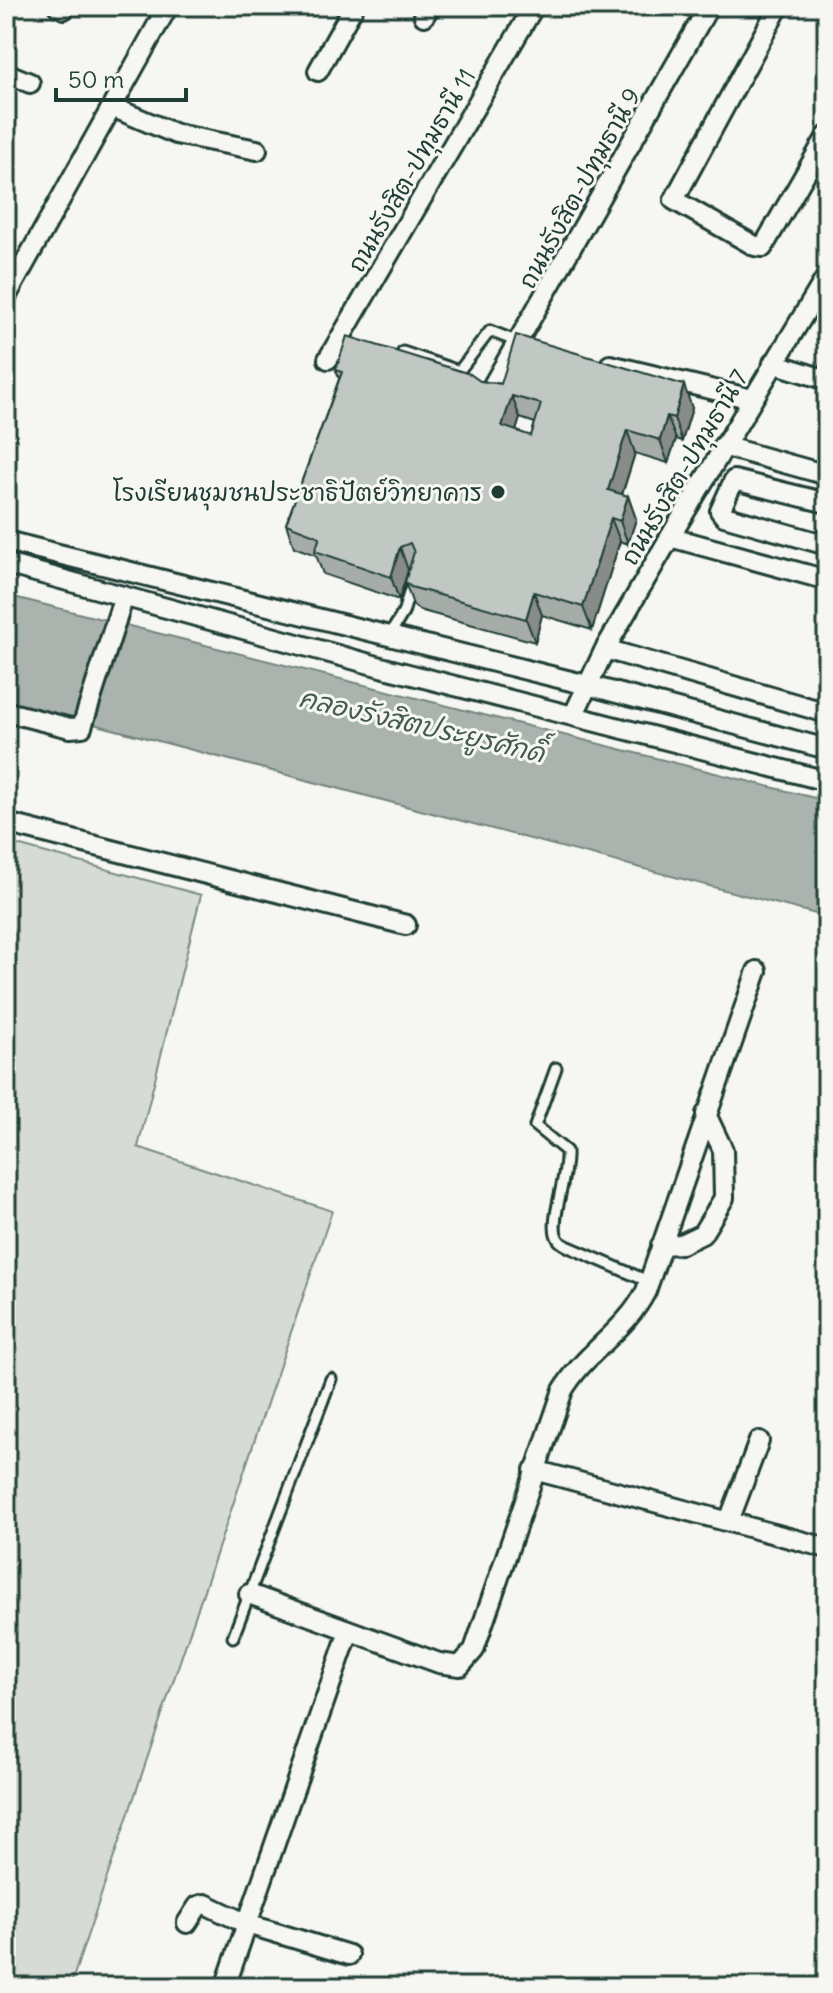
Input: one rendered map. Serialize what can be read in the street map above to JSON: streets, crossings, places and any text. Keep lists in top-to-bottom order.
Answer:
{
  "streets": {
    "street": ["ถนนรังสิต-ปทุมธานี 11", "ถนนรังสิต-ปทุมธานี 9", "ถนนรังสิต-ปทุมธานี 7"]
  },
  "water": ["คลองรังสิตประยูรศักดิ์"],
  "places": ["โรงเรียนชุมชนประชาธิปัตย์วิทยาคาร"],
  "scale_bar": "50 m"
}
